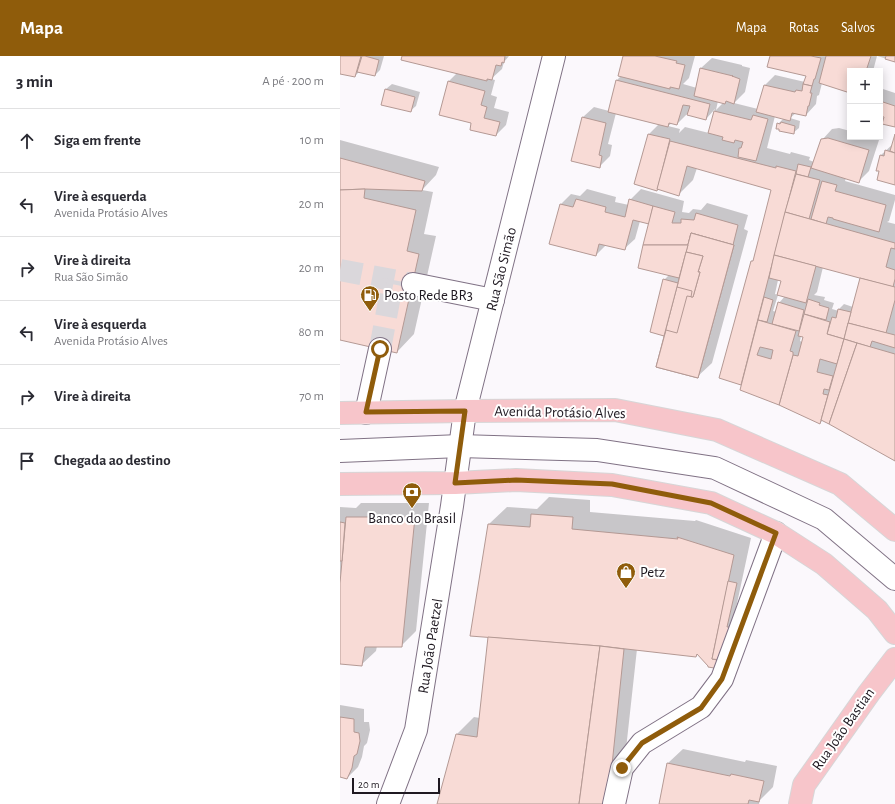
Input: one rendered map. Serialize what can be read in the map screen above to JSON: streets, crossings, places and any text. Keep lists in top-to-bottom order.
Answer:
{
  "streets": {
    "main road": ["Avenida Protásio Alves", "Rua João Bastian"],
    "street": ["Rua São Simão", "Rua João Paetzel"]
  },
  "crossings": [
    ["Rua São Simão", "Avenida Protásio Alves"],
    ["Rua São Simão", "Rua João Paetzel"]
  ],
  "places": {
    "fuel station": ["Posto Rede BR3"],
    "bank": ["Banco do Brasil"],
    "shop": ["Petz"]
  },
  "scale_bar": "20 m",
  "page": {
    "header": "Mapa",
    "nav": ["Mapa", "Rotas", "Salvos"],
    "heading": ["3 min", "A pé · 200 m"],
    "map_buttons": ["+", "−"],
    "list": [
      ["Siga em frente", "10 m"],
      ["Vire à esquerda", "Avenida Protásio Alves", "20 m"],
      ["Vire à direita", "Rua São Simão", "20 m"],
      ["Vire à esquerda", "Avenida Protásio Alves", "80 m"],
      ["Vire à direita", "70 m"],
      "Chegada ao destino"
    ],
    "scale": "20 m"
  }
}
